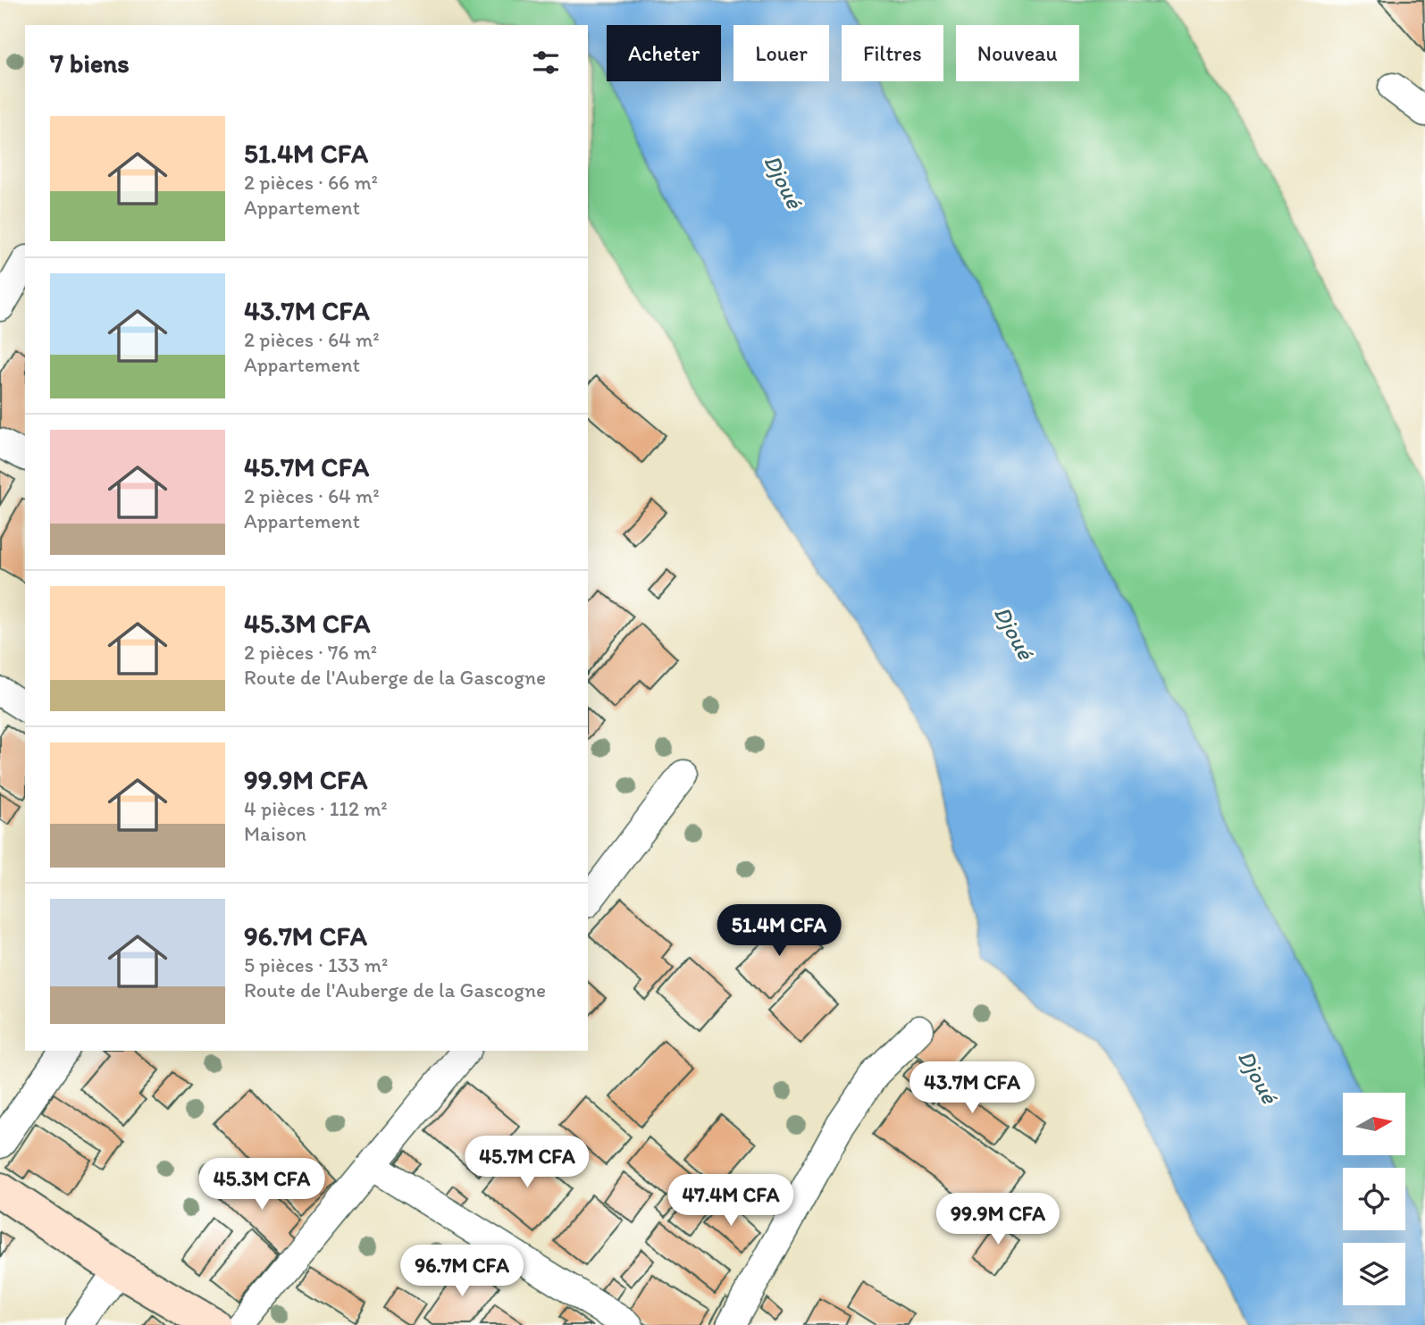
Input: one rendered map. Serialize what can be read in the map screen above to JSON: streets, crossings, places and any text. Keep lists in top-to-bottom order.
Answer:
{
  "water": ["Djoué"],
  "north": "right",
  "page": {
    "chip": [
      "Acheter",
      "Louer",
      "Filtres",
      "Nouveau"
    ],
    "heading": "7 biens",
    "list": [
      {
        "name": "51.4M CFA",
        "note": "2 pièces · 66 m² · Appartement"
      },
      {
        "name": "43.7M CFA",
        "note": "2 pièces · 64 m² · Appartement"
      },
      {
        "name": "45.7M CFA",
        "note": "2 pièces · 64 m² · Appartement"
      },
      {
        "name": "45.3M CFA",
        "note": "2 pièces · 76 m² · Route de l'Auberge de la Gascogne"
      },
      {
        "name": "99.9M CFA",
        "note": "4 pièces · 112 m² · Maison"
      },
      {
        "name": "96.7M CFA",
        "note": "5 pièces · 133 m² · Route de l'Auberge de la Gascogne"
      }
    ],
    "price": [
      "51.4M CFA",
      "43.7M CFA",
      "45.7M CFA",
      "45.3M CFA",
      "47.4M CFA",
      "99.9M CFA",
      "96.7M CFA"
    ]
  }
}
